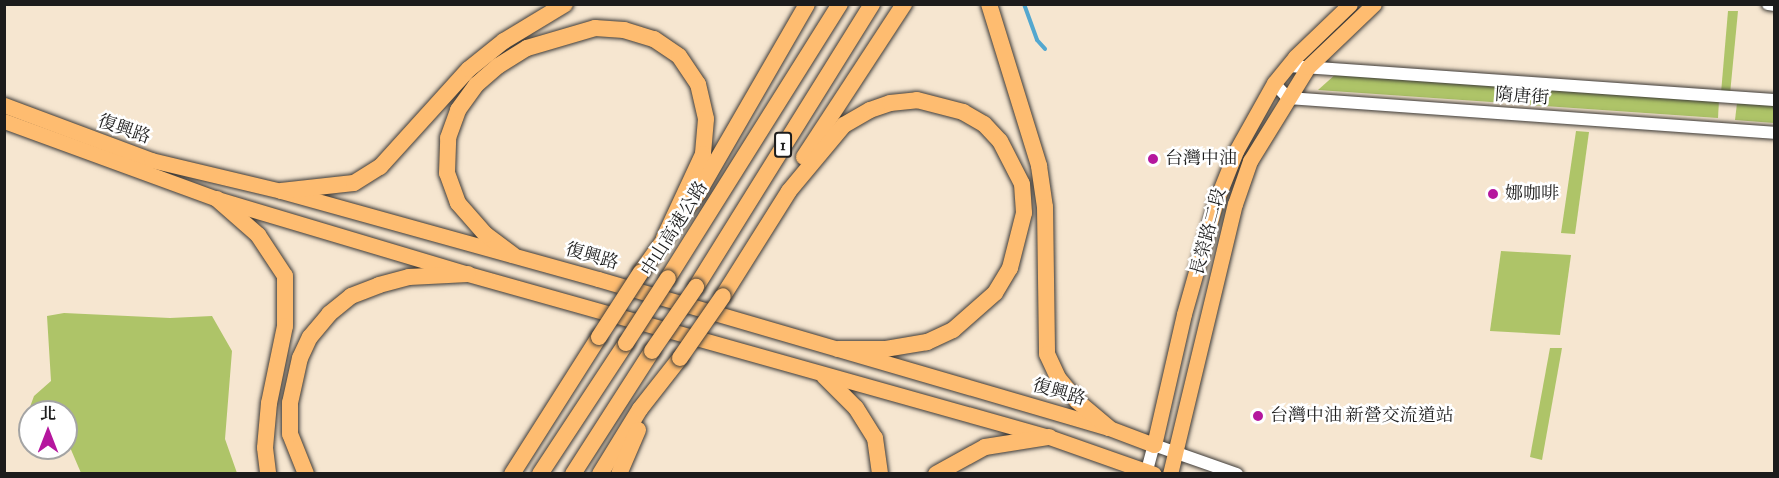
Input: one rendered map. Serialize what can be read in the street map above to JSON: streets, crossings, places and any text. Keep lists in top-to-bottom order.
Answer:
{
  "streets": {
    "highway": ["1", "中山高速公路"],
    "main road": ["復興路", "長榮路二段"],
    "street": ["隋唐街"]
  },
  "crossings": [
    ["隋唐街", "長榮路二段"],
    ["復興路", "長榮路二段"]
  ],
  "places": ["台灣中油", "娜咖啡", "台灣中油 新營交流道站"],
  "north": "top"
}
